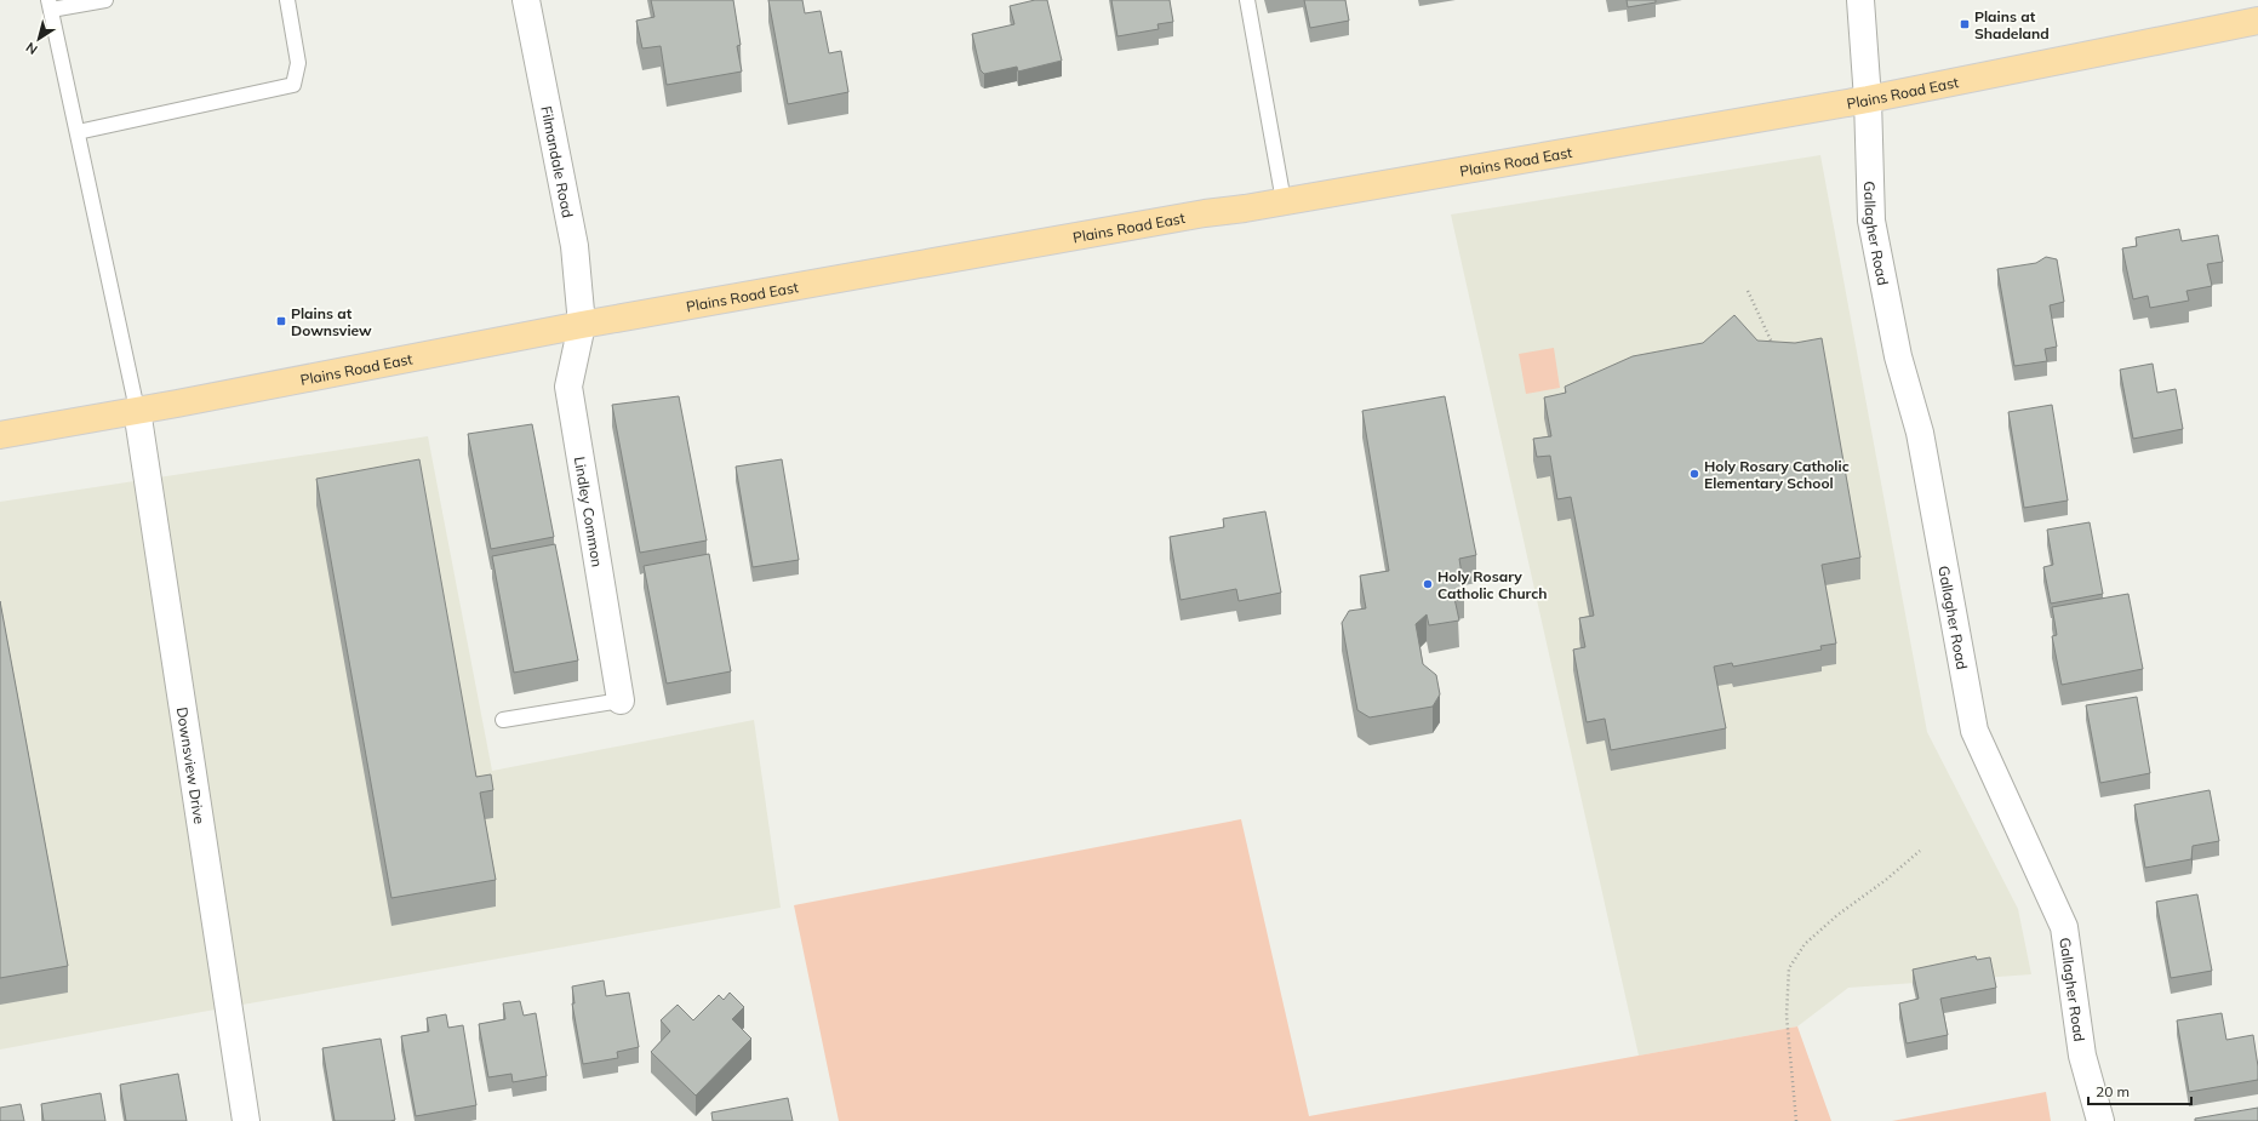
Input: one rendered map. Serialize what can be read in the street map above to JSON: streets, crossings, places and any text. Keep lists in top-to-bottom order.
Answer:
{
  "streets": {
    "main road": ["Plains Road East"],
    "street": [
      "Filmandale Road",
      "Gallagher Road",
      "Lindley Common",
      "Downsview Drive"
    ]
  },
  "crossings": [
    ["Plains Road East", "Filmandale Road"],
    ["Plains Road East", "Gallagher Road"],
    ["Plains Road East", "Lindley Common"],
    ["Plains Road East", "Downsview Drive"],
    ["Filmandale Road", "Lindley Common"]
  ],
  "places": {
    "transit": ["Plains at Shadeland", "Plains at Downsview"],
    "other": ["Holy Rosary Catholic Elementary School", "Holy Rosary Catholic Church"]
  },
  "scale_bar": "20 m",
  "north": "bottom left"
}
